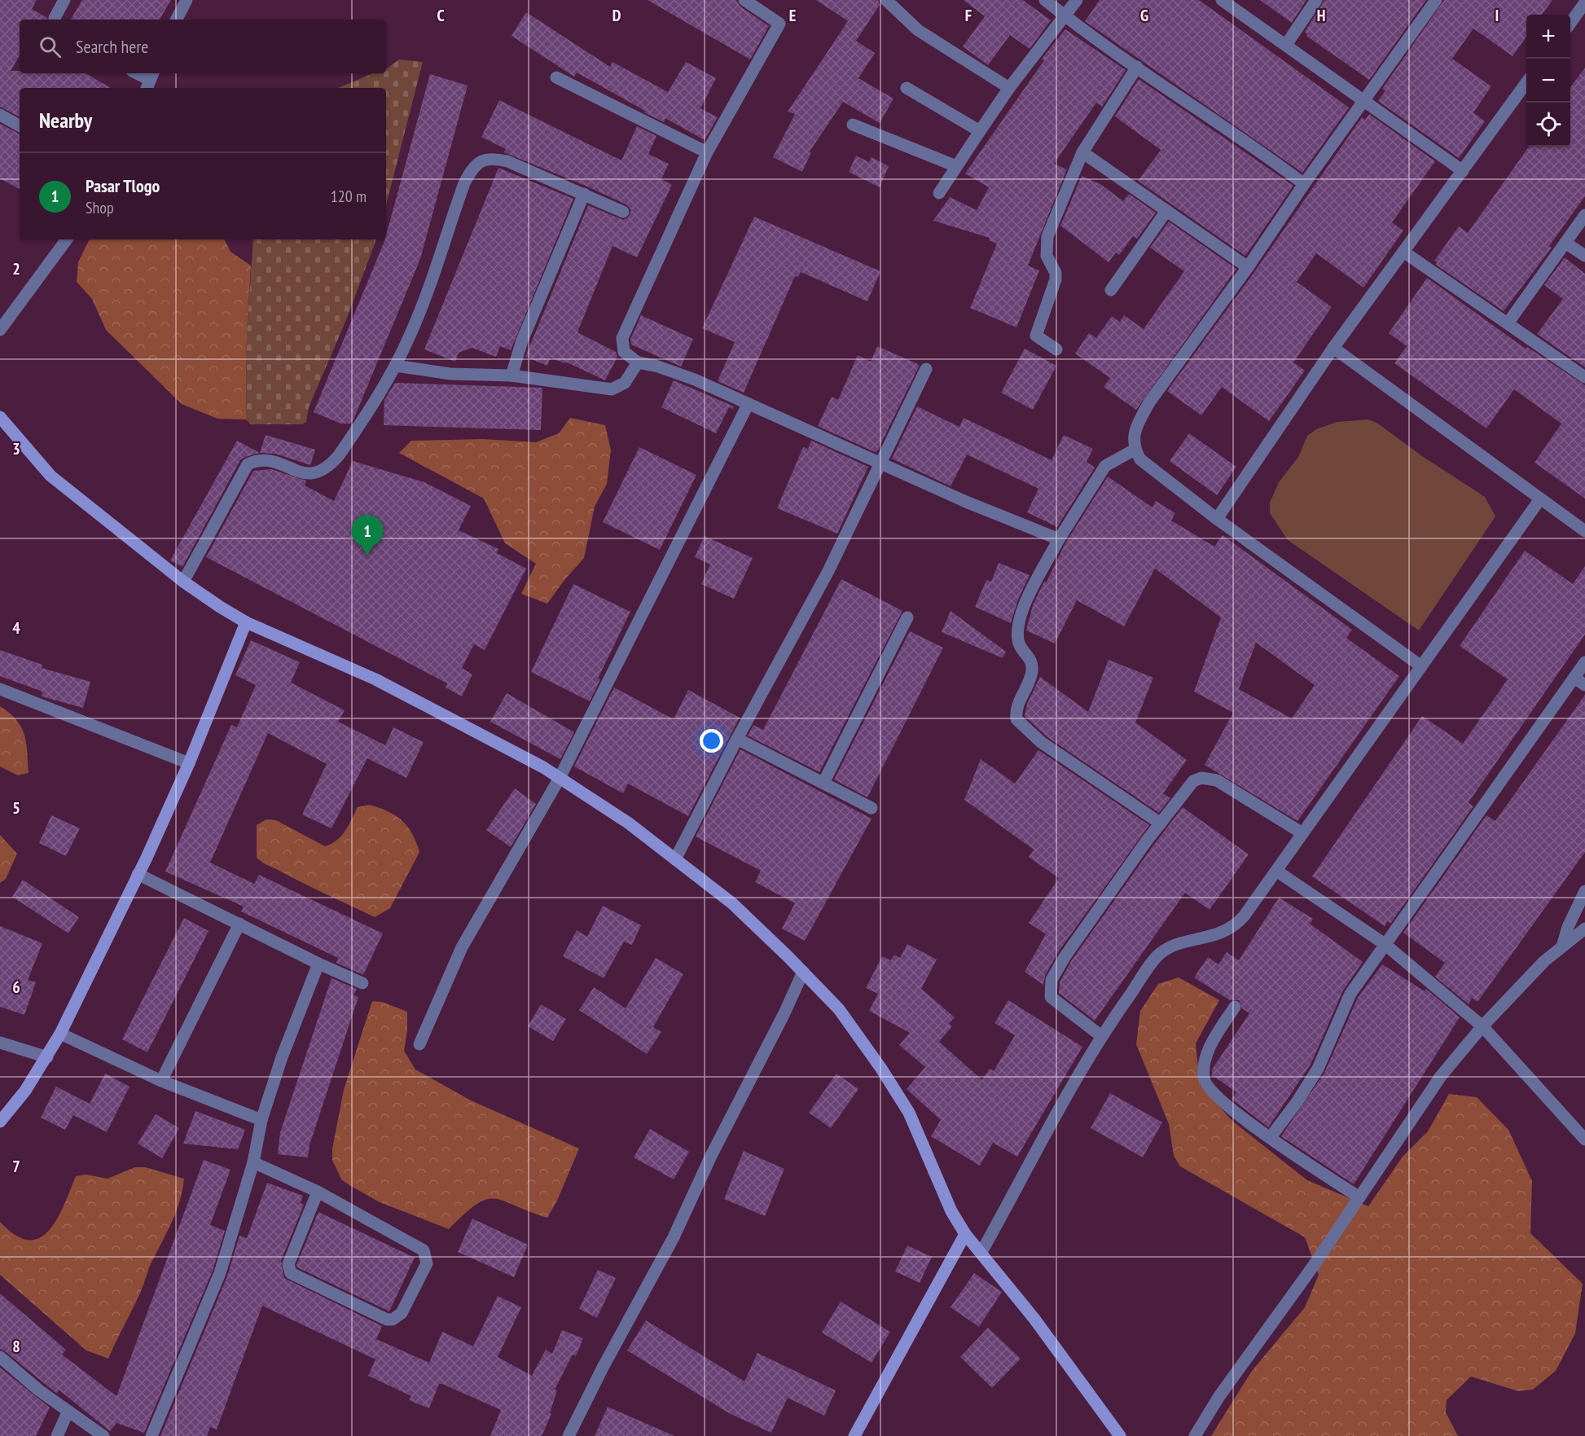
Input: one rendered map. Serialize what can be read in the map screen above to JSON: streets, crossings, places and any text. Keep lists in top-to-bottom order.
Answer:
{
  "page": {
    "map_buttons": ["+", "−"],
    "search": "Search here",
    "heading": "Nearby",
    "list": [
      {
        "mark": "1",
        "name": "Pasar Tlogo",
        "note": "Shop",
        "value": "120 m"
      }
    ],
    "pins": "1"
  },
  "grid": {
    "columns": [
      "C",
      "D",
      "E",
      "F",
      "G",
      "H",
      "I"
    ],
    "rows": [
      "2",
      "3",
      "4",
      "5",
      "6",
      "7",
      "8"
    ]
  }
}
